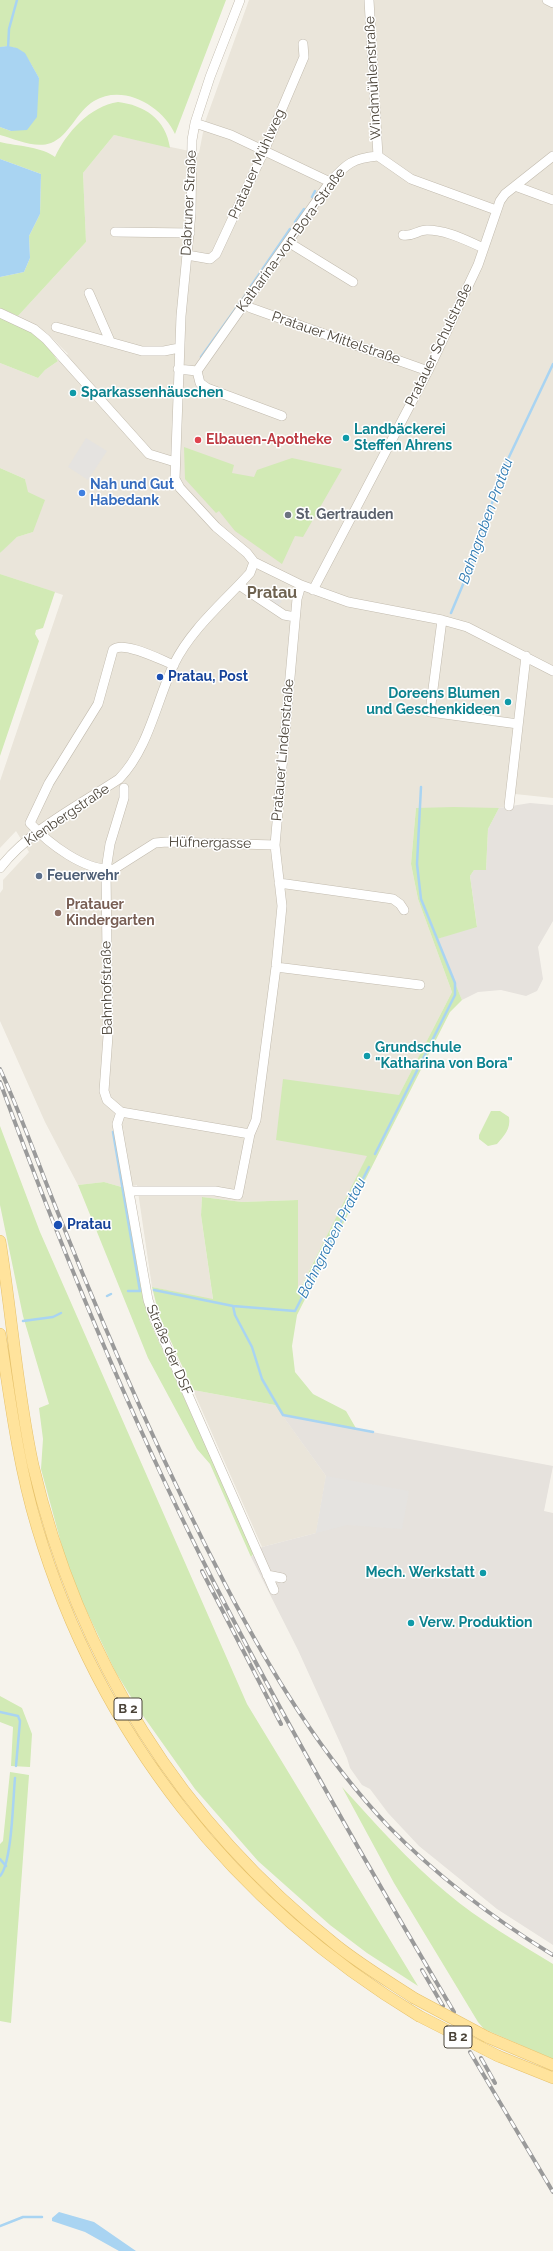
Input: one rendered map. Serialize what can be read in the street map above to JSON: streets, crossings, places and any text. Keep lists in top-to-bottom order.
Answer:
{
  "streets": {
    "main road": ["B 2"],
    "street": [
      "Windmühlenstraße",
      "Pratauer Mühlweg",
      "Dabruner Straße",
      "Katharina-von-Bora-Straße",
      "Pratauer Mittelstraße",
      "Pratauer Schulstraße",
      "Pratauer Lindenstraße",
      "Kienbergstraße",
      "Hüfnergasse",
      "Bahnhofstraße",
      "Straße der DSF"
    ]
  },
  "crossings": [
    ["Windmühlenstraße", "Katharina-von-Bora-Straße"],
    ["Pratauer Mühlweg", "Dabruner Straße"],
    ["Katharina-von-Bora-Straße", "Pratauer Mittelstraße"],
    ["Pratauer Mittelstraße", "Pratauer Schulstraße"],
    ["Pratauer Lindenstraße", "Hüfnergasse"],
    ["Pratauer Lindenstraße", "Straße der DSF"],
    ["Hüfnergasse", "Bahnhofstraße"],
    ["Bahnhofstraße", "Straße der DSF"]
  ],
  "districts": ["Pratau"],
  "water": ["Bahngraben Pratau"],
  "places": [
    "Sparkassenhäuschen",
    "Landbäckerei Steffen Ahrens",
    "Elbauen-Apotheke",
    "Nah und Gut Habedank",
    "St. Gertrauden",
    "Pratau, Post",
    "Doreens Blumen und Geschenkideen",
    "Feuerwehr",
    "Pratauer Kindergarten",
    "Grundschule \"Katharina von Bora\"",
    "Pratau",
    "Mech. Werkstatt",
    "Verw. Produktion"
  ]
}
